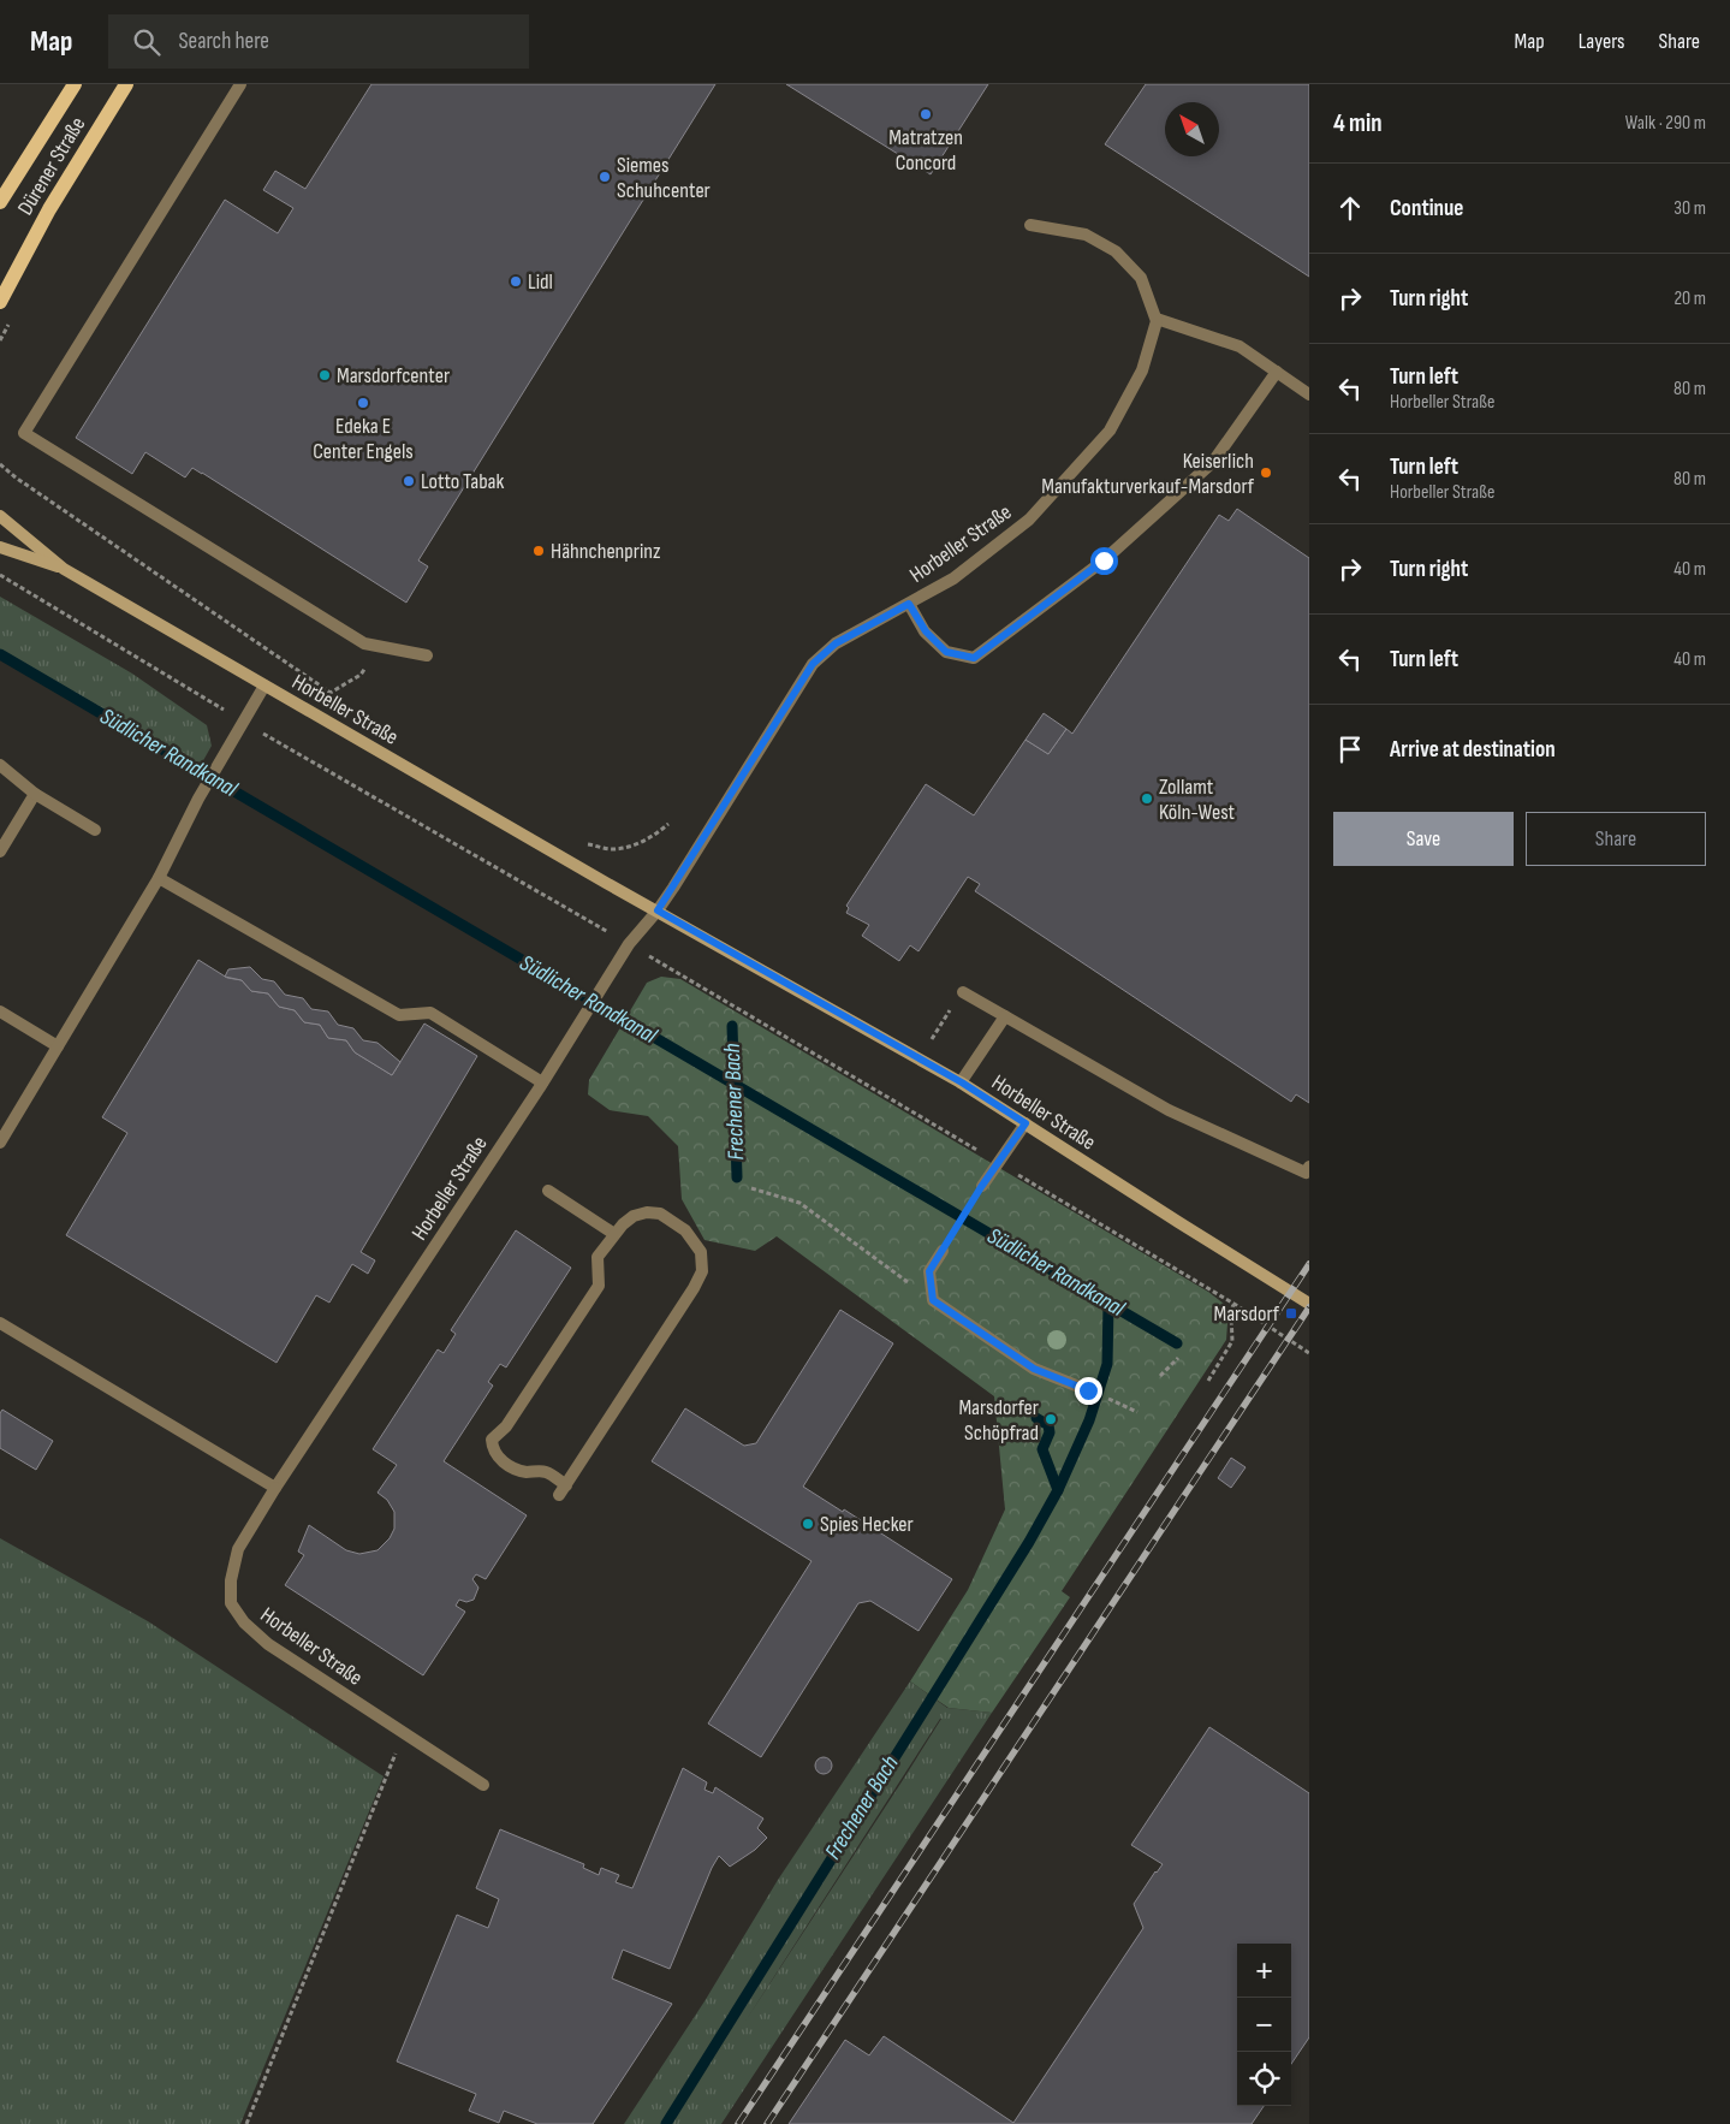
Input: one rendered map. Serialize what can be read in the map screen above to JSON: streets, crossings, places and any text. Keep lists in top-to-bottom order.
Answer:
{
  "streets": {
    "main road": ["Dürener Straße", "Horbeller Straße"]
  },
  "water": ["Südlicher Randkanal", "Frechener Bach"],
  "places": {
    "other": [
      "Matratzen Concord",
      "Siemes Schuhcenter",
      "Lidl",
      "Marsdorfcenter",
      "Edeka E Center Engels",
      "Keiserlich Manufakturverkauf-Marsdorf",
      "Lotto Tabak",
      "Hähnchenprinz",
      "Zollamt Köln-West",
      "Marsdorfer Schöpfrad",
      "Spies Hecker"
    ],
    "transit": ["Marsdorf"]
  },
  "north": "top left",
  "page": {
    "header": "Map",
    "search": "Search here",
    "nav": ["Map", "Layers", "Share"],
    "heading": ["4 min", "Walk · 290 m"],
    "list": [
      ["Continue", "30 m"],
      ["Turn right", "20 m"],
      ["Turn left", "Horbeller Straße", "80 m"],
      ["Turn left", "Horbeller Straße", "80 m"],
      ["Turn right", "40 m"],
      ["Turn left", "40 m"],
      "Arrive at destination"
    ],
    "buttons": ["Save", "Share"],
    "map_buttons": ["+", "−"]
  }
}
